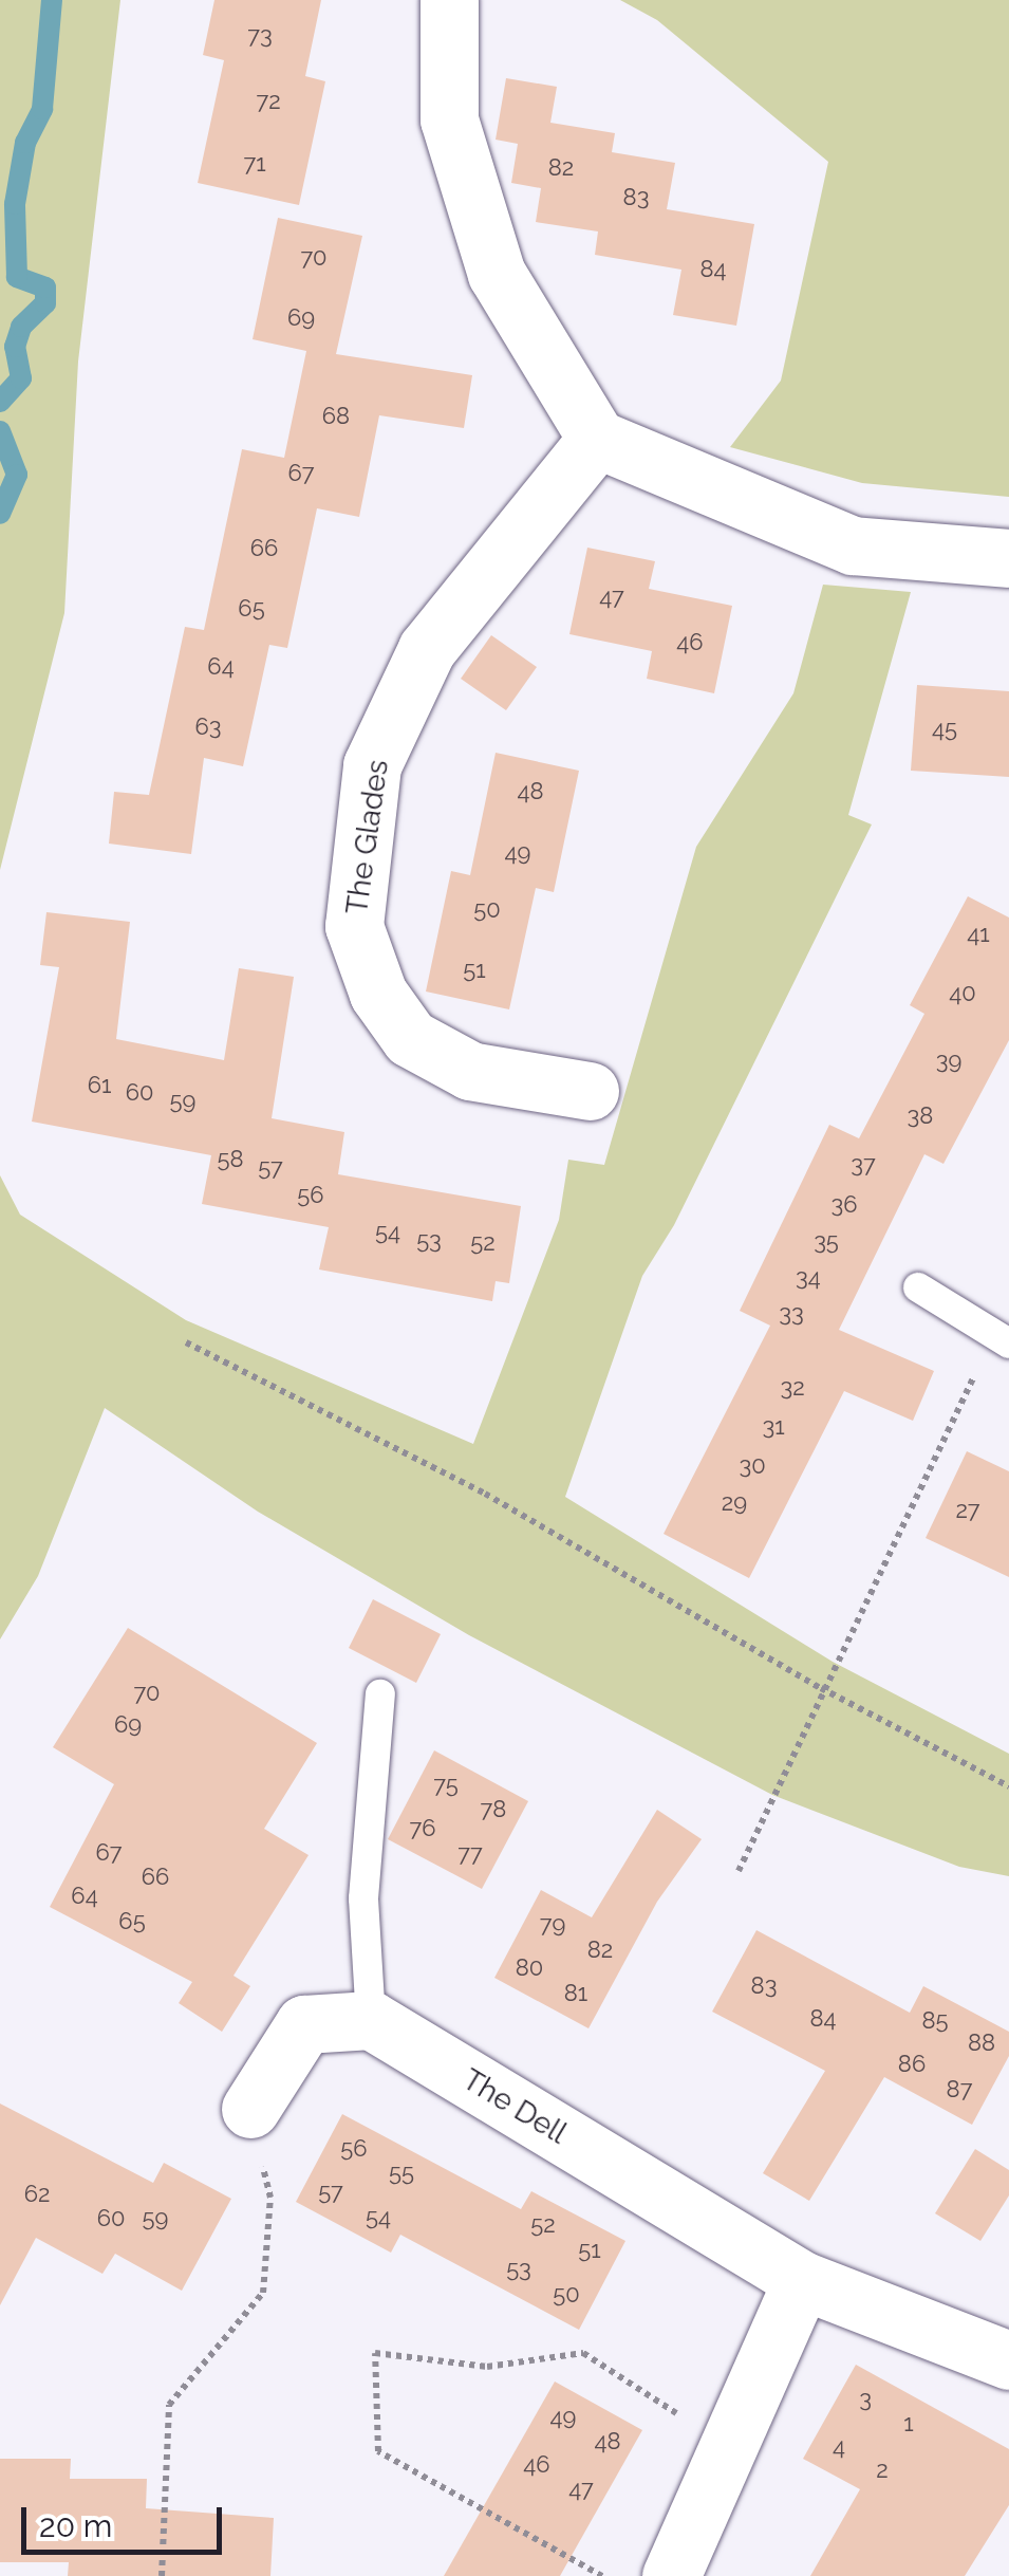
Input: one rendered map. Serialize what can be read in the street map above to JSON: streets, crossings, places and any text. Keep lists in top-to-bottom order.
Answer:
{
  "streets": {
    "street": ["The Glades", "The Dell"]
  },
  "house_numbers": [
    "73",
    "72",
    "71",
    "82",
    "83",
    "70",
    "84",
    "69",
    "68",
    "67",
    "66",
    "47",
    "65",
    "46",
    "64",
    "63",
    "45",
    "48",
    "49",
    "50",
    "41",
    "51",
    "40",
    "39",
    "61",
    "60",
    "59",
    "38",
    "58",
    "37",
    "57",
    "56",
    "36",
    "54",
    "53",
    "35",
    "52",
    "34",
    "33",
    "32",
    "31",
    "30",
    "29",
    "27",
    "70",
    "69",
    "75",
    "78",
    "76",
    "67",
    "77",
    "66",
    "64",
    "65",
    "79",
    "82",
    "80",
    "83",
    "81",
    "84",
    "85",
    "88",
    "86",
    "87",
    "56",
    "55",
    "57",
    "62",
    "54",
    "60",
    "59",
    "52",
    "51",
    "53",
    "50",
    "3",
    "49",
    "1",
    "48",
    "4",
    "46",
    "2",
    "47"
  ],
  "scale_bar": "20 m"
}
